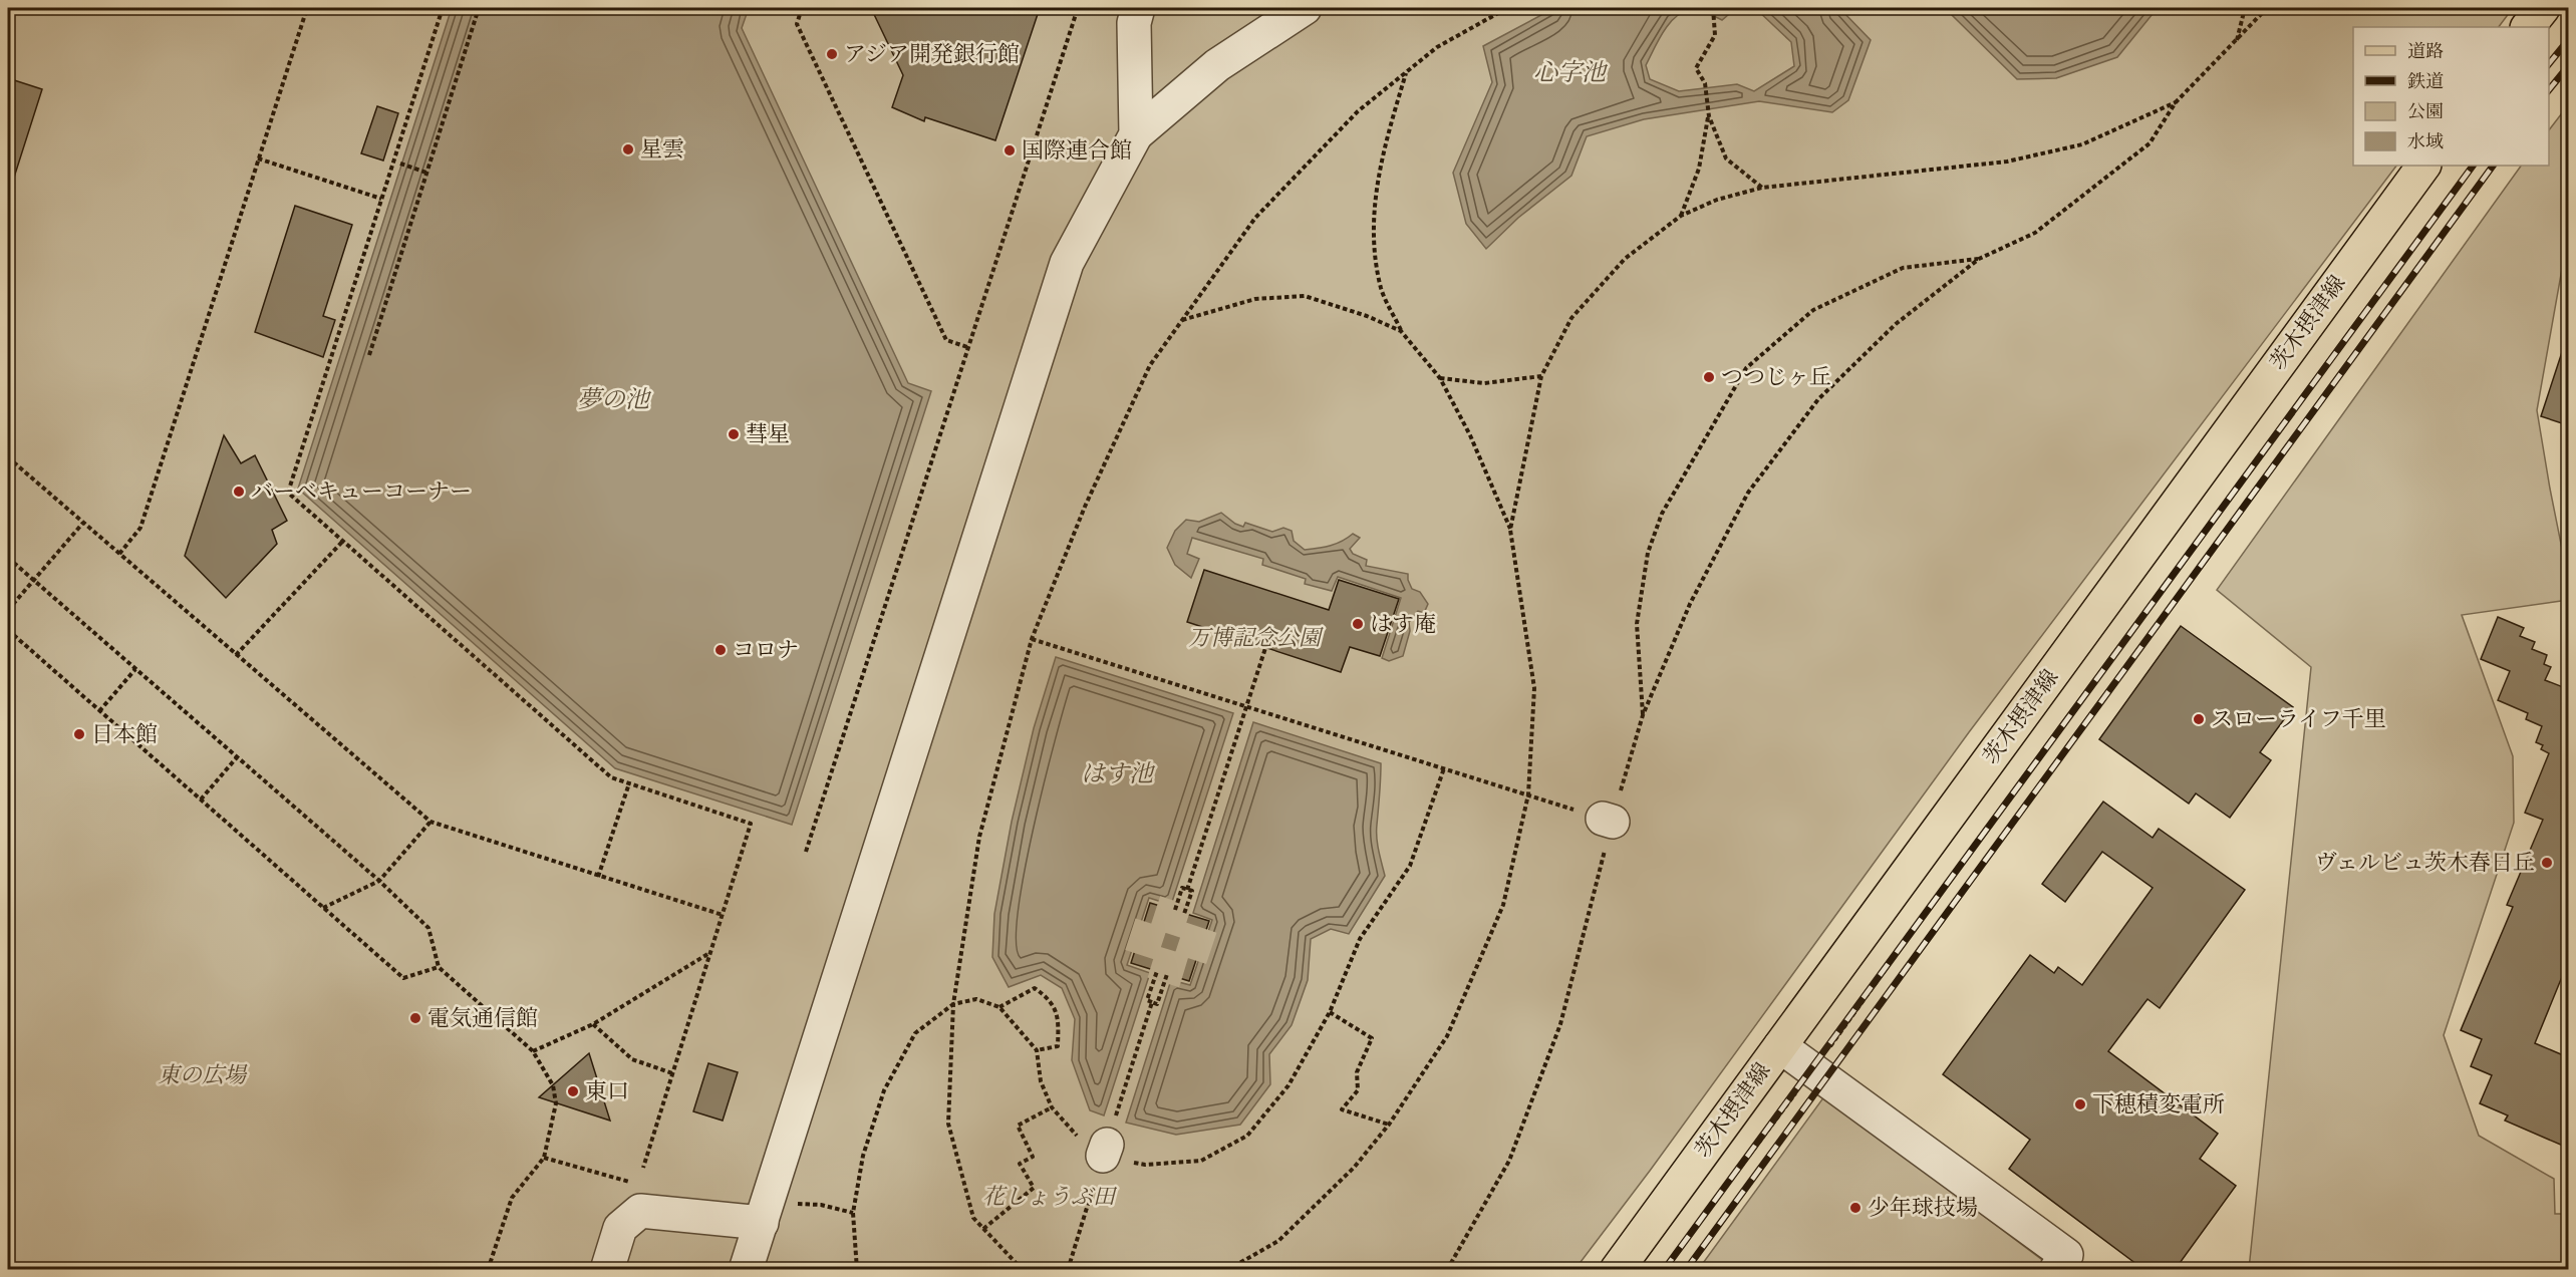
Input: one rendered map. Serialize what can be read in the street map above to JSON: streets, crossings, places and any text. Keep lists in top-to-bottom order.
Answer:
{
  "streets": {
    "main road": ["茨木摂津線"]
  },
  "water": ["心字池", "夢の池", "はす池"],
  "parks": ["万博記念公園", "東の広場", "花しょうぶ田"],
  "places": [
    "アジア開発銀行館",
    "星雲",
    "国際連合館",
    "つつじヶ丘",
    "彗星",
    "バーベキューコーナー",
    "はす庵",
    "コロナ",
    "スローライフ千里",
    "日本館",
    "ヴェルビュ茨木春日丘",
    "電気通信館",
    "東口",
    "下穂積変電所",
    "少年球技場"
  ],
  "legend": [
    "道路",
    "鉄道",
    "公園",
    "水域"
  ]
}
